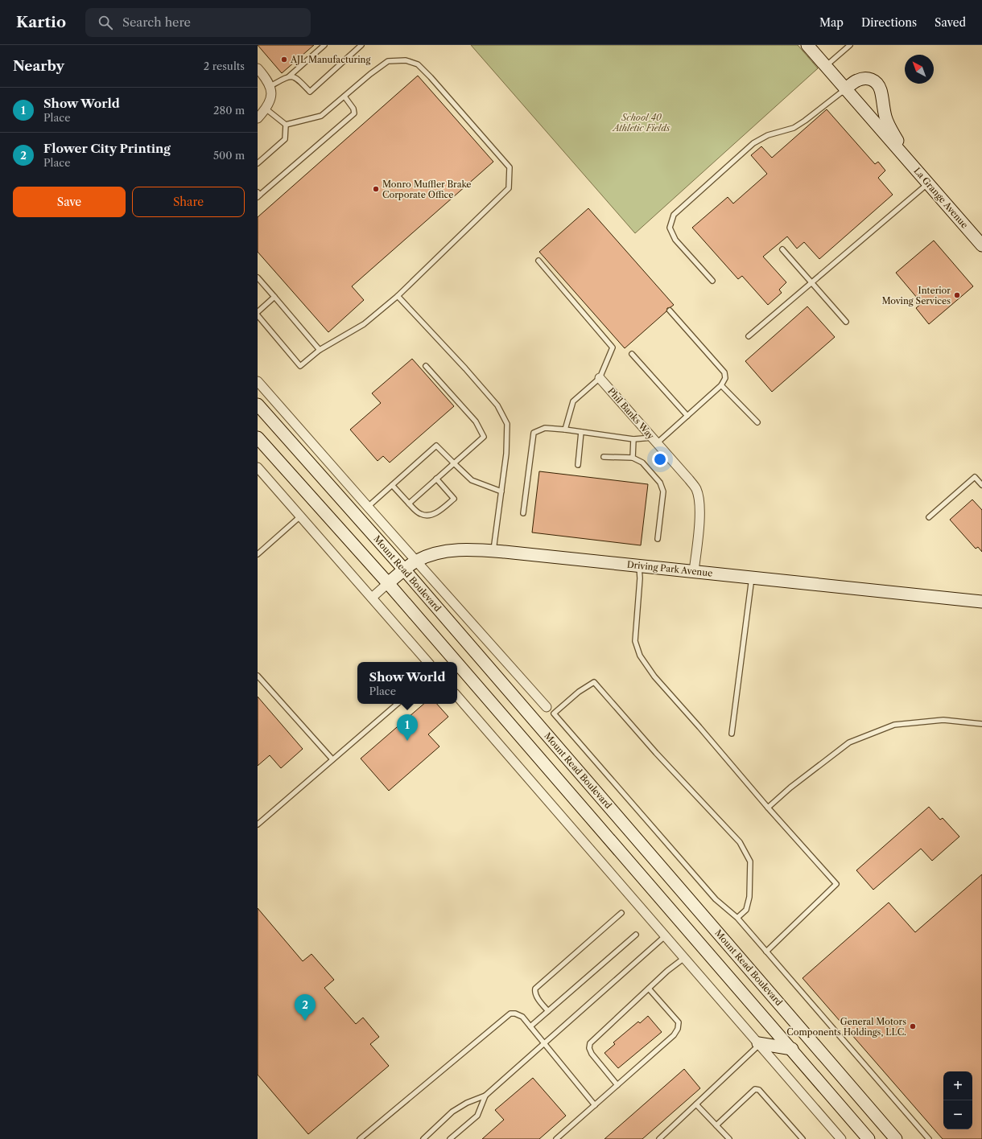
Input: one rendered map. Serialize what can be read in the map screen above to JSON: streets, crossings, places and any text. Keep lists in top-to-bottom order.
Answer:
{
  "streets": {
    "main road": ["La Grange Avenue", "Driving Park Avenue", "Mount Read Boulevard"],
    "street": ["Phil Banks Way"]
  },
  "crossings": [
    ["Phil Banks Way", "Driving Park Avenue"],
    ["Driving Park Avenue", "Mount Read Boulevard"]
  ],
  "parks": ["School 40 Athletic Fields"],
  "places": [
    "AJL Manufacturing",
    "Monro Muffler Brake Corporate Office",
    "Interior Moving Services",
    "General Motors Components Holdings, LLC."
  ],
  "north": "top left",
  "page": {
    "header": "Kartio",
    "search": "Search here",
    "nav": ["Map", "Directions", "Saved"],
    "heading": ["Nearby", "2 results"],
    "list": [
      {
        "mark": "1",
        "name": "Show World",
        "note": "Place",
        "value": "280 m"
      },
      {
        "mark": "2",
        "name": "Flower City Printing",
        "note": "Place",
        "value": "500 m"
      }
    ],
    "buttons": ["Save", "Share"],
    "popup": ["Show World", "Place"],
    "pins": ["1", "2"],
    "map_buttons": ["+", "−"]
  }
}
